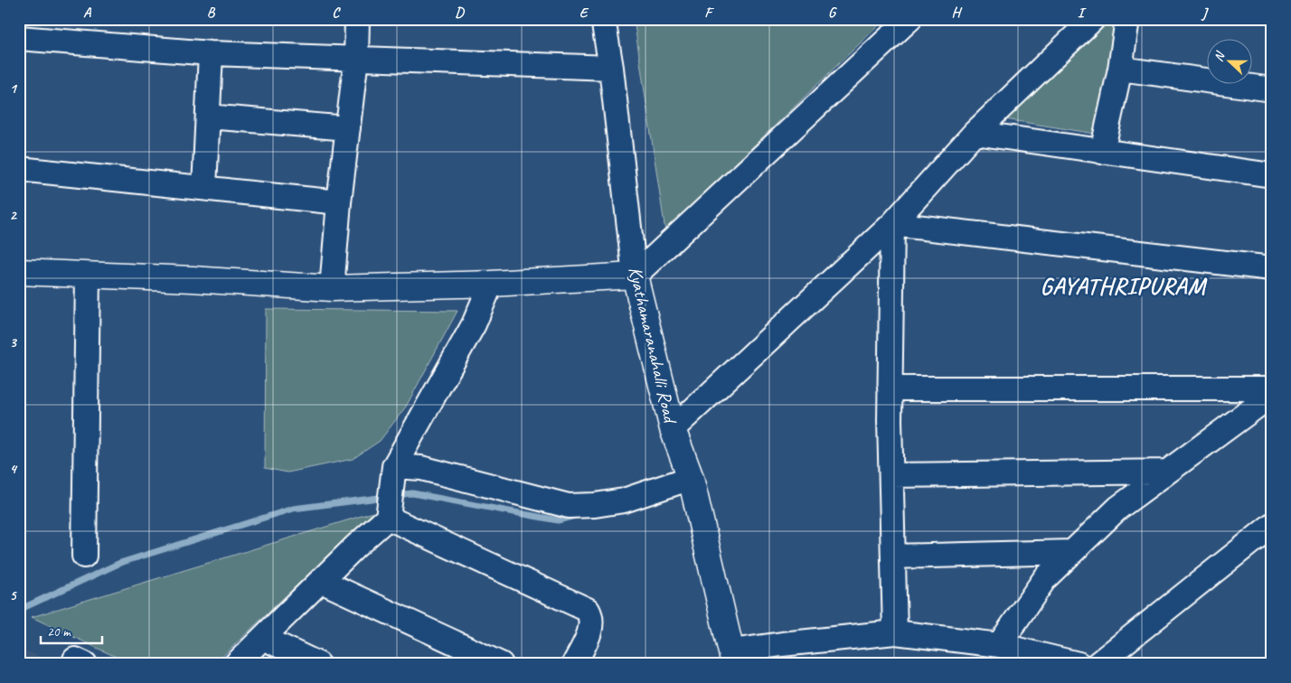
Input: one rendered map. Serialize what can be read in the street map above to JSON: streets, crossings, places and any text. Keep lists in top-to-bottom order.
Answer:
{
  "streets": {
    "main road": ["Kyathamaranahalli Road"]
  },
  "districts": ["GAYATHRIPURAM"],
  "scale_bar": "20 m",
  "north": "left",
  "grid": {
    "columns": [
      "A",
      "B",
      "C",
      "D",
      "E",
      "F",
      "G",
      "H",
      "I",
      "J"
    ],
    "rows": [
      "1",
      "2",
      "3",
      "4",
      "5"
    ]
  }
}
